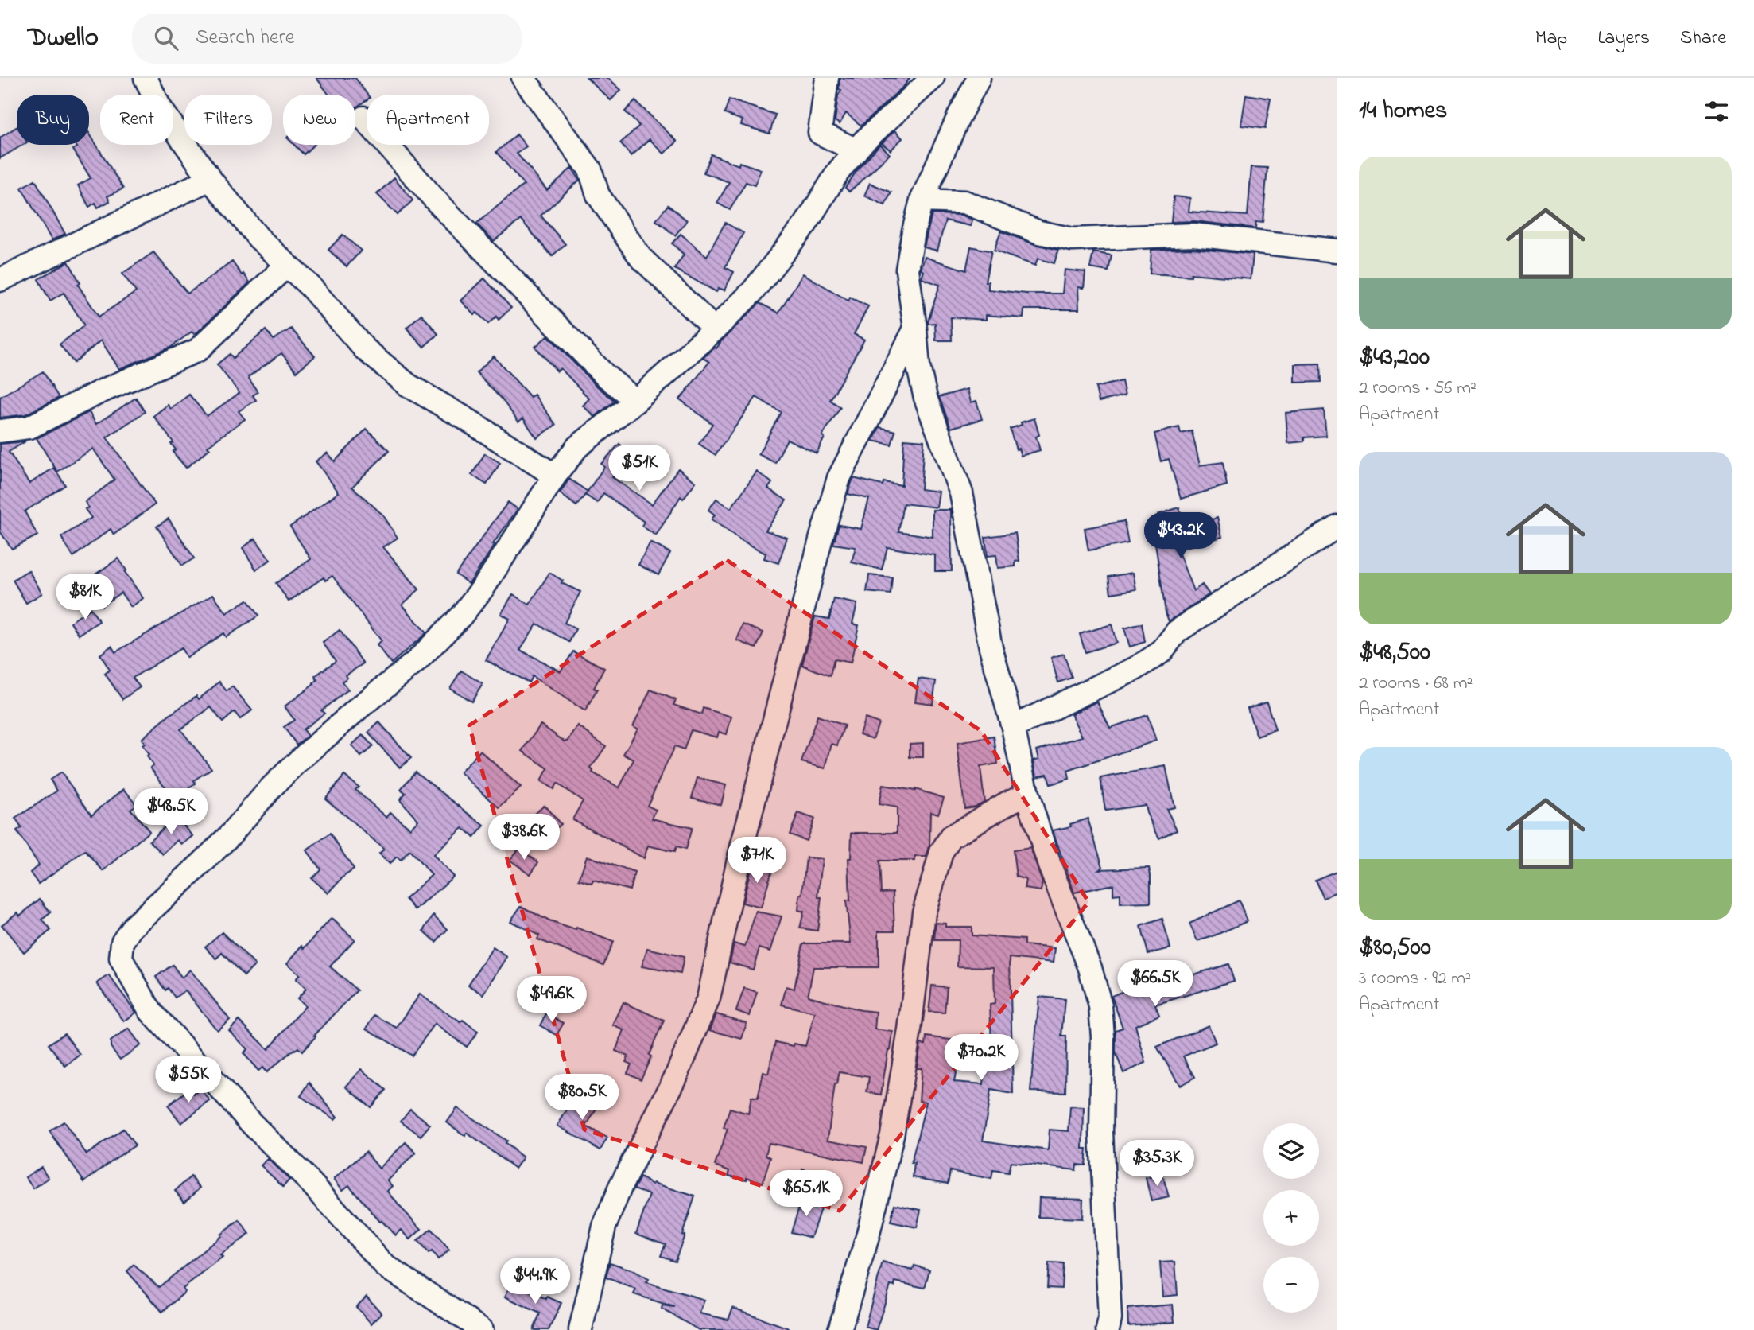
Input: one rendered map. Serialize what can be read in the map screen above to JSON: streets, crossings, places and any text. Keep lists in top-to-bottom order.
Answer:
{
  "page": {
    "header": "Dwello",
    "search": "Search here",
    "nav": ["Map", "Layers", "Share"],
    "heading": "14 homes",
    "chip": [
      "Buy",
      "Rent",
      "Filters",
      "New",
      "Apartment"
    ],
    "list": [
      {
        "name": "$43,200",
        "note": "2 rooms · 56 m² · Apartment"
      },
      {
        "name": "$48,500",
        "note": "2 rooms · 68 m² · Apartment"
      },
      {
        "name": "$80,500",
        "note": "3 rooms · 92 m² · Apartment"
      }
    ],
    "price": [
      "$51K",
      "$43.2K",
      "$81K",
      "$48.5K",
      "$38.6K",
      "$71K",
      "$66.5K",
      "$49.6K",
      "$70.2K",
      "$55K",
      "$80.5K",
      "$35.3K",
      "$65.1K",
      "$44.9K"
    ],
    "map_buttons": ["+", "−"]
  }
}
